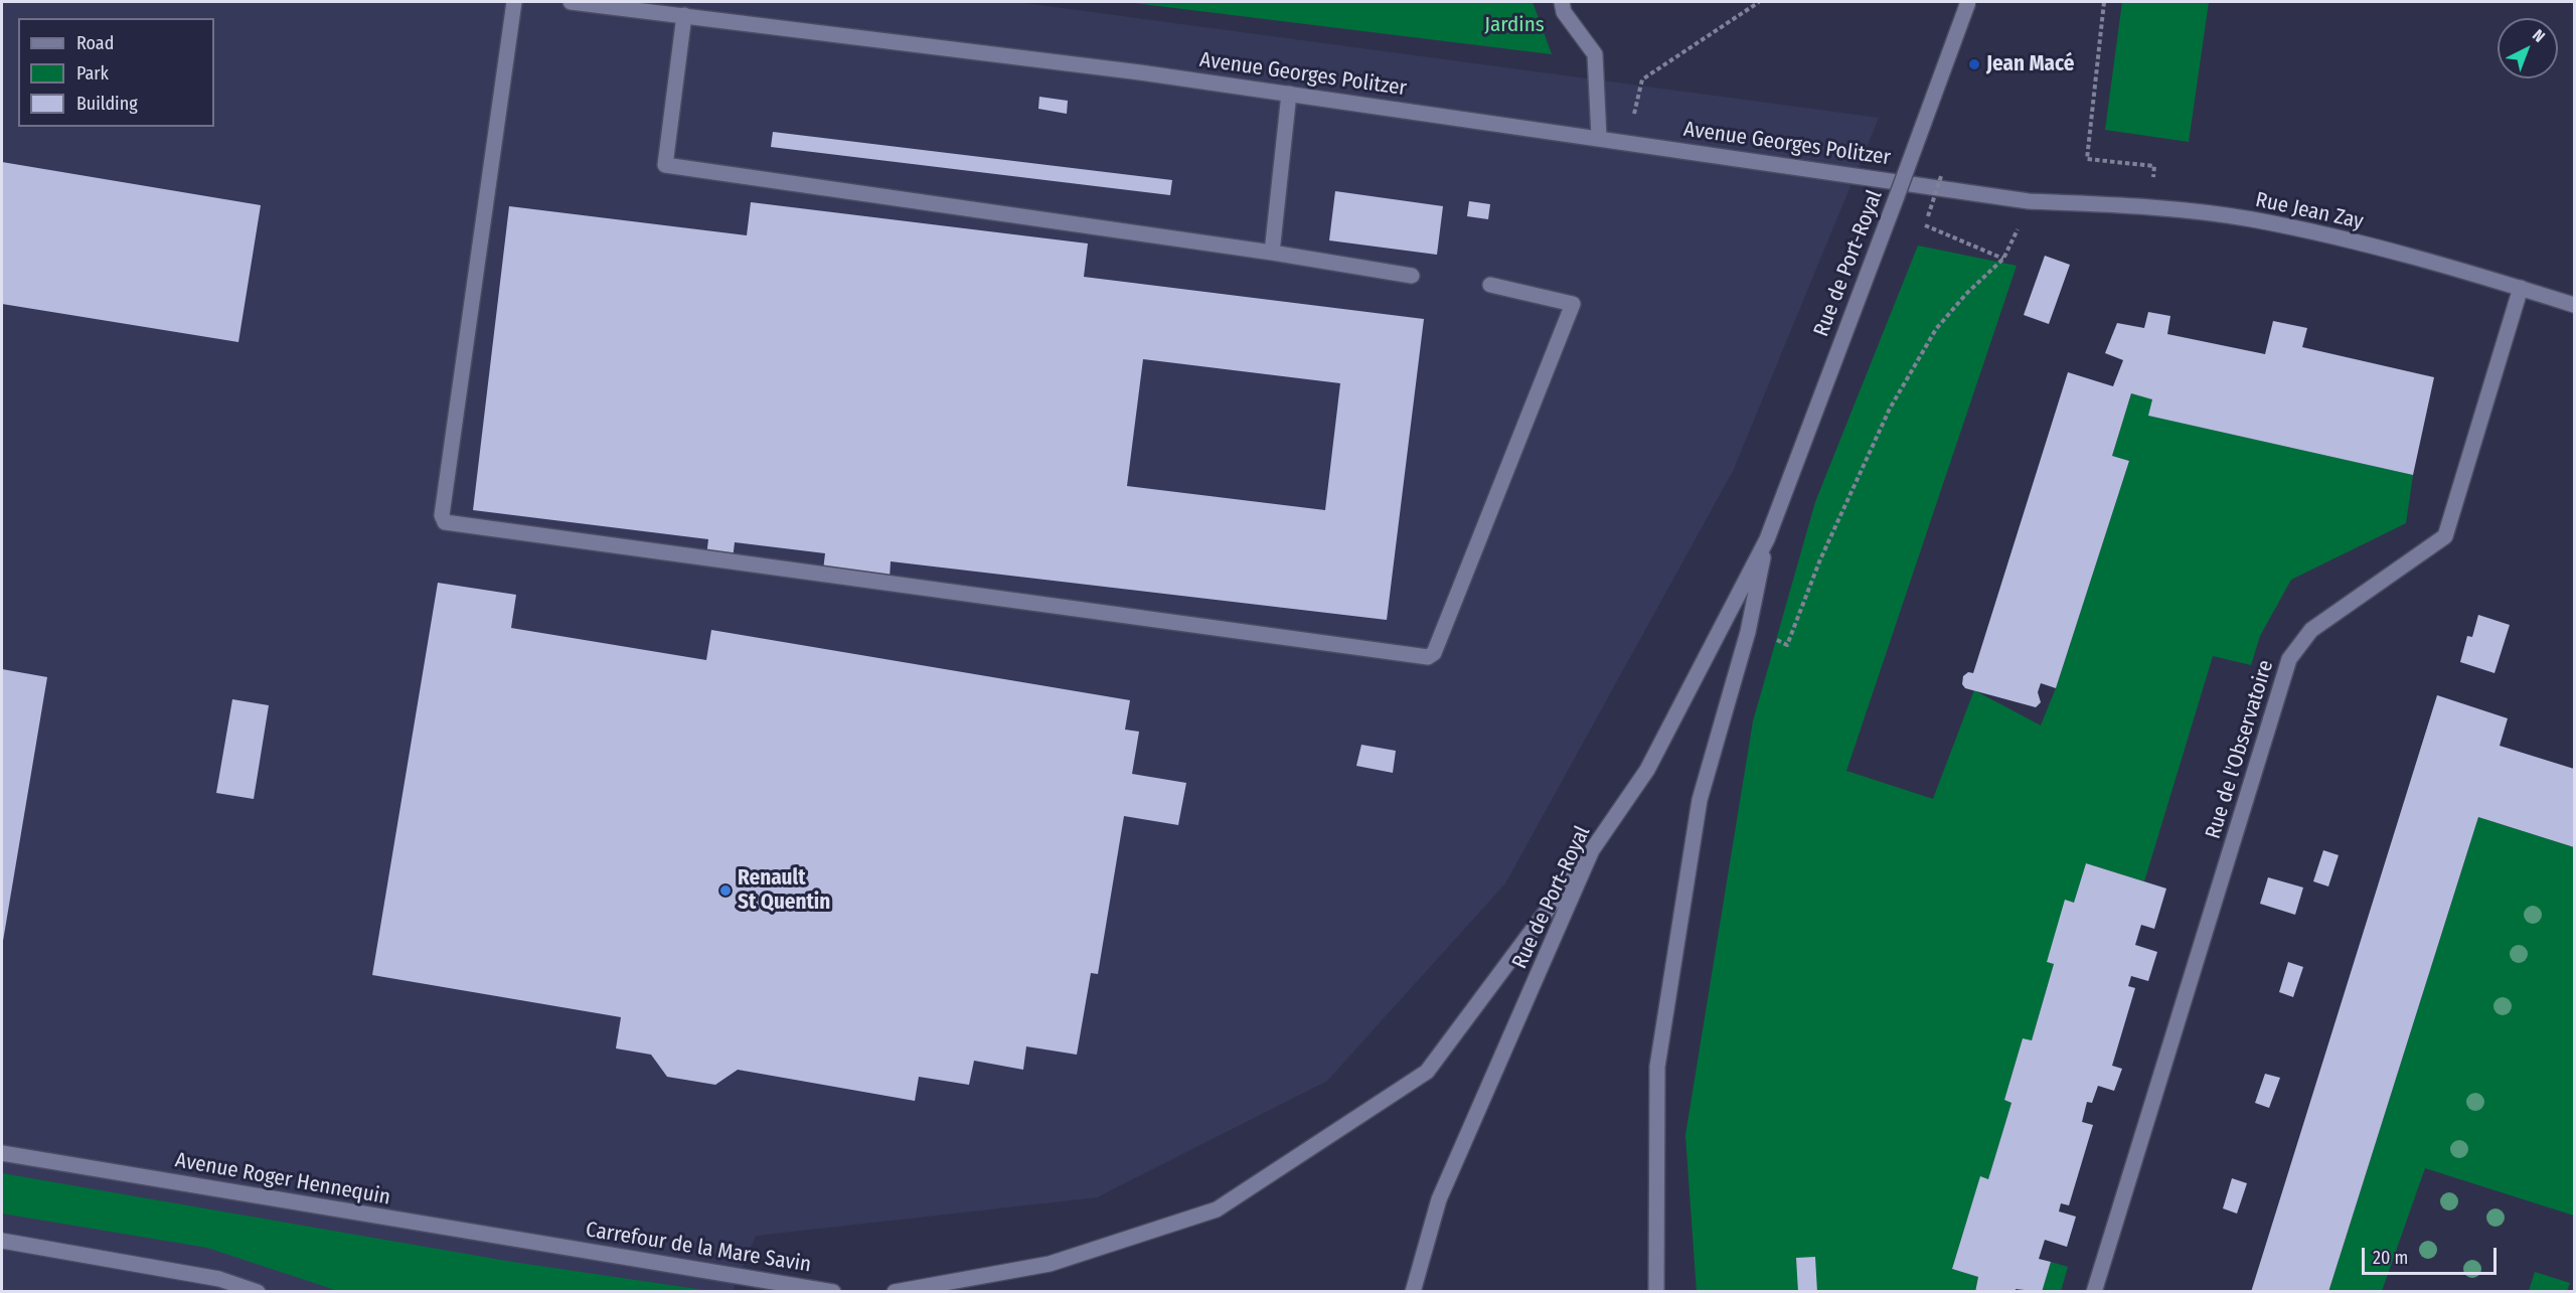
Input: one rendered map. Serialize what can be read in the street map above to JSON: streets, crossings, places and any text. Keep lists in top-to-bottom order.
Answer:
{
  "streets": {
    "street": [
      "Avenue Georges Politzer",
      "Rue Jean Zay",
      "Rue de Port-Royal",
      "Rue de l'Observatoire",
      "Avenue Roger Hennequin",
      "Carrefour de la Mare Savin"
    ]
  },
  "crossings": [
    ["Avenue Georges Politzer", "Rue Jean Zay"],
    ["Rue Jean Zay", "Rue de l'Observatoire"],
    ["Avenue Roger Hennequin", "Carrefour de la Mare Savin"]
  ],
  "parks": ["Jardins"],
  "places": ["Jean Macé", "Renault St Quentin"],
  "legend": ["Road", "Park", "Building"],
  "scale_bar": "20 m",
  "north": "top right"
}
